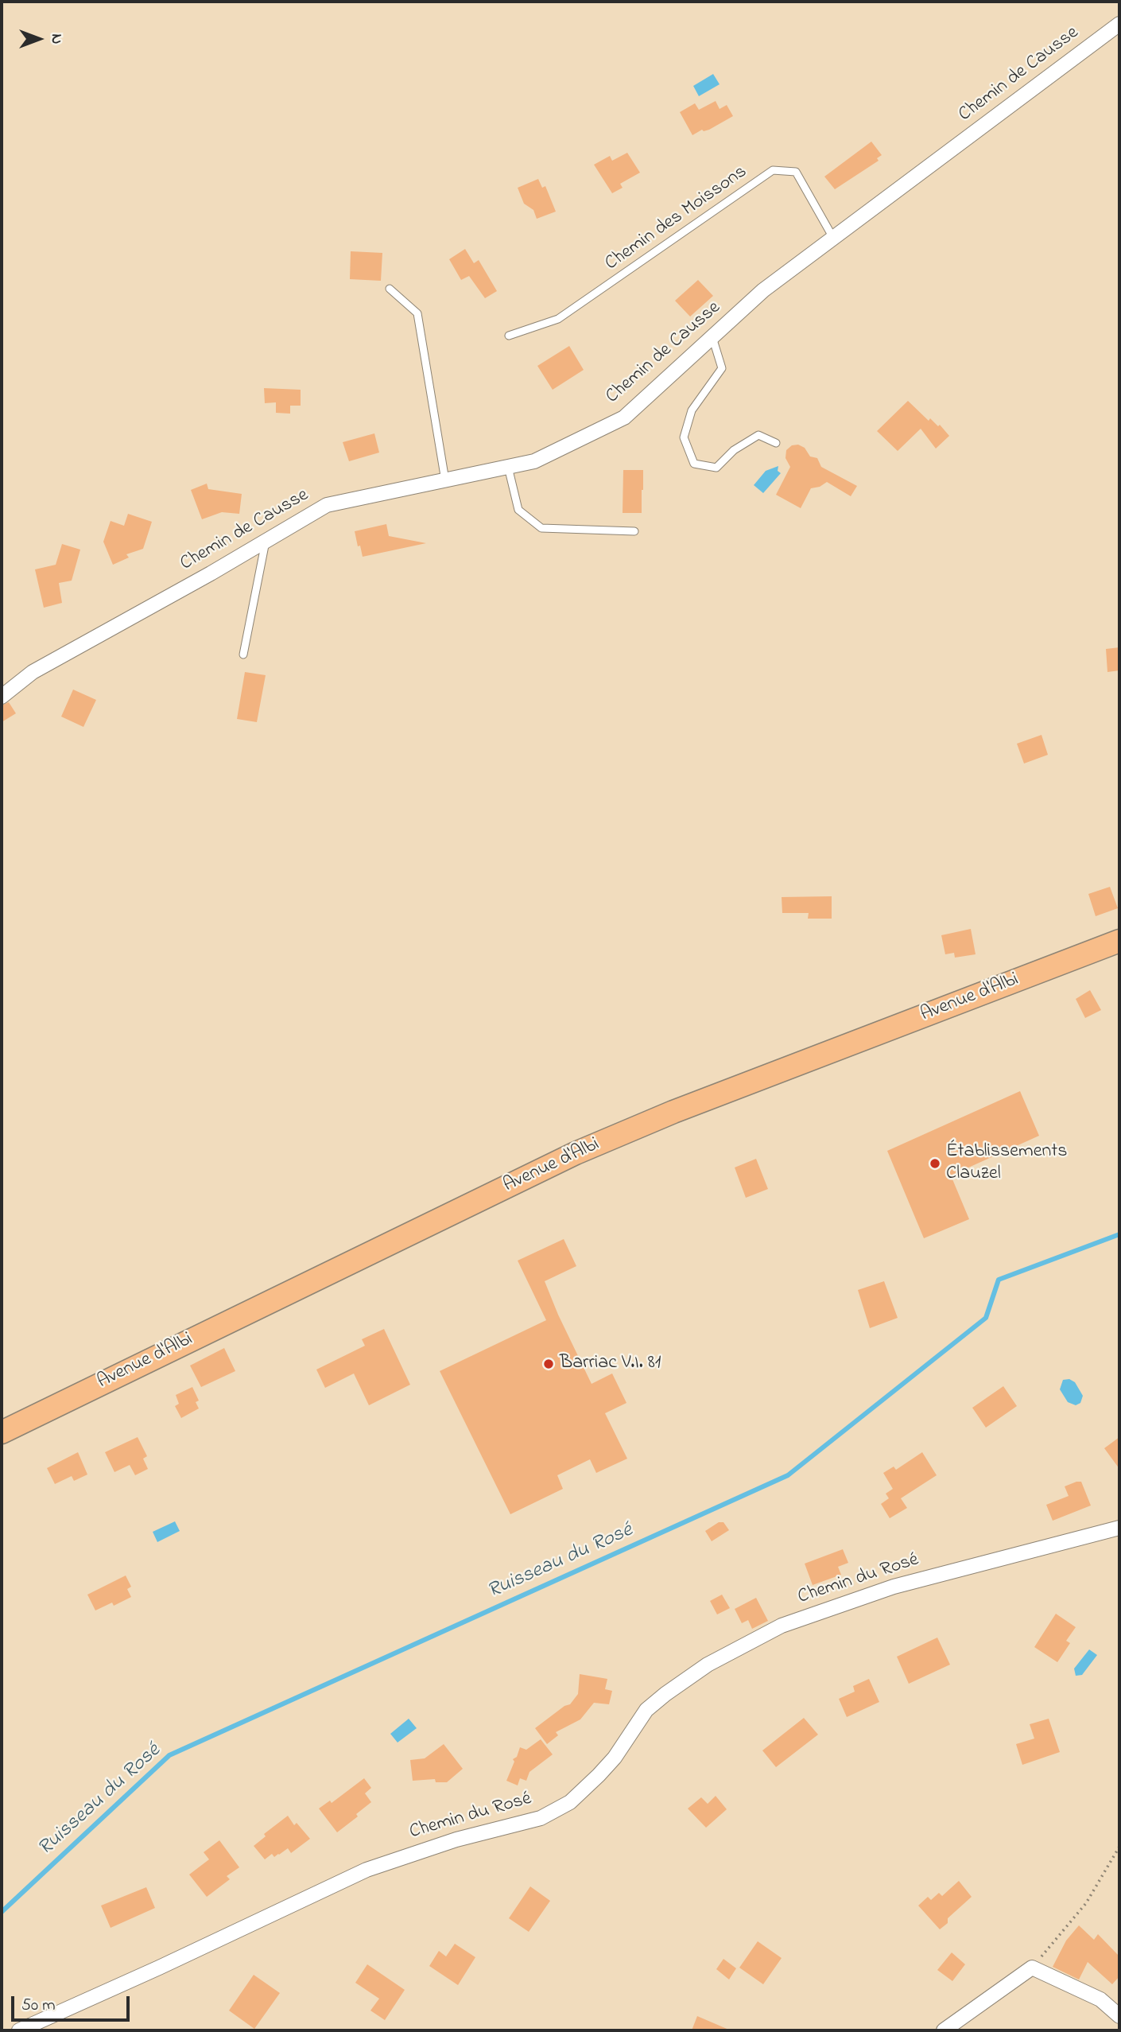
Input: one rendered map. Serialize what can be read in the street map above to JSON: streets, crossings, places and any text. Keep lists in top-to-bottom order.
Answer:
{
  "streets": {
    "main road": ["Avenue d'Albi"],
    "street": ["Chemin de Causse", "Chemin du Rosé"],
    "lane": ["Chemin des Moissons"]
  },
  "crossings": [
    ["Chemin de Causse", "Chemin des Moissons"]
  ],
  "water": ["Ruisseau du Rosé"],
  "places": ["Établissements Clauzel", "Barriac V.I. 81"],
  "scale_bar": "50 m",
  "north": "right"
}
